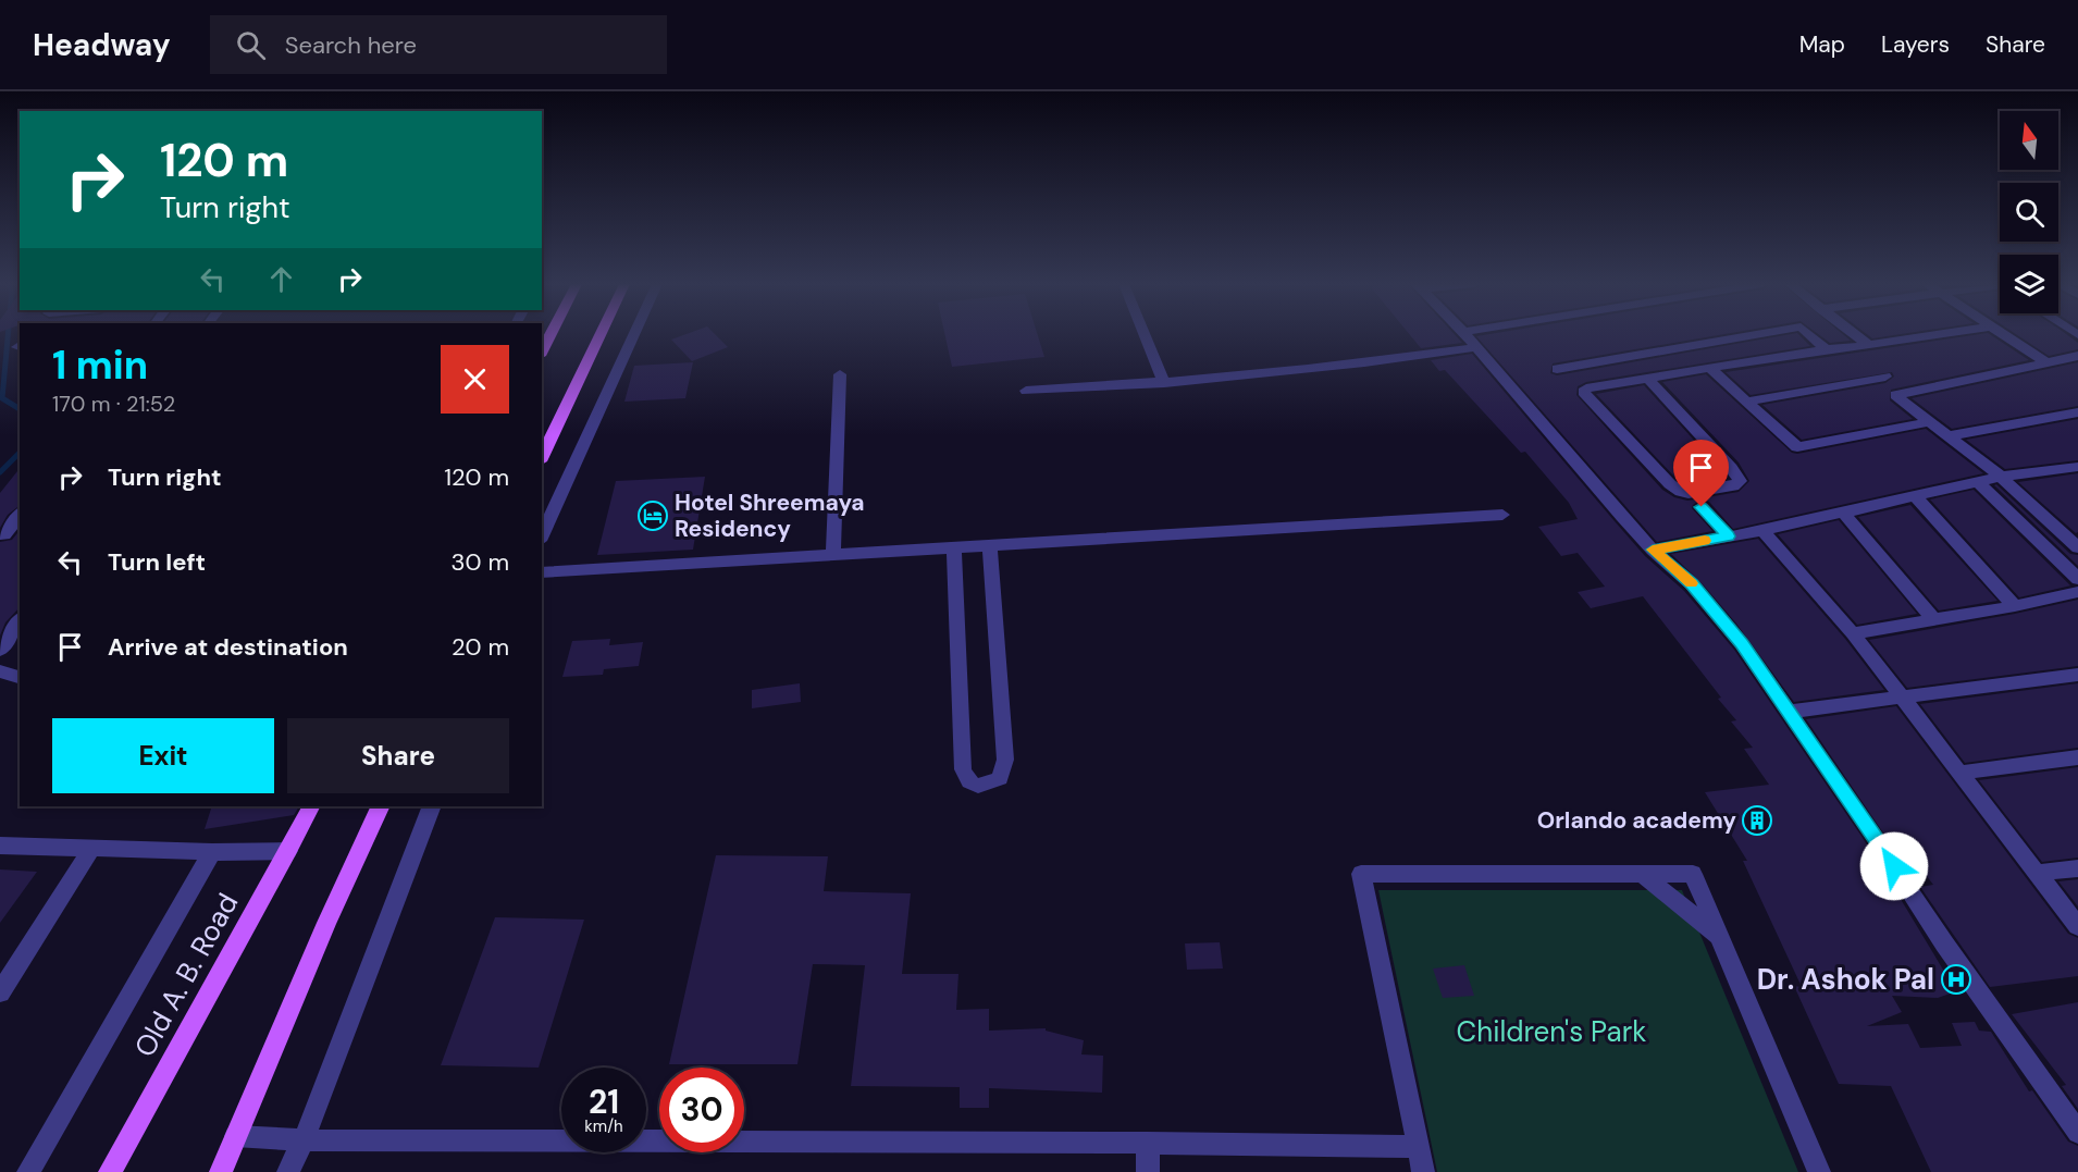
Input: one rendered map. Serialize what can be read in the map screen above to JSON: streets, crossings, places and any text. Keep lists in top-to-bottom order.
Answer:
{
  "streets": {
    "main road": ["Old A. B. Road"]
  },
  "parks": ["Children's Park"],
  "places": {
    "hotel": ["Hotel Shreemaya Residency"],
    "building": ["Orlando academy"],
    "hospital": ["Dr. Ashok Pal"]
  },
  "north": "top",
  "page": {
    "header": "Headway",
    "search": "Search here",
    "nav": ["Map", "Layers", "Share"],
    "turn": ["120 m", "Turn right"],
    "heading": ["1 min", "170 m · 21:52"],
    "list": [
      {
        "name": "Turn right",
        "value": "120 m"
      },
      {
        "name": "Turn left",
        "value": "30 m"
      },
      {
        "name": "Arrive at destination",
        "value": "20 m"
      }
    ],
    "buttons": ["Exit", "Share"],
    "speed": "21 km/h",
    "limit": "30"
  }
}
